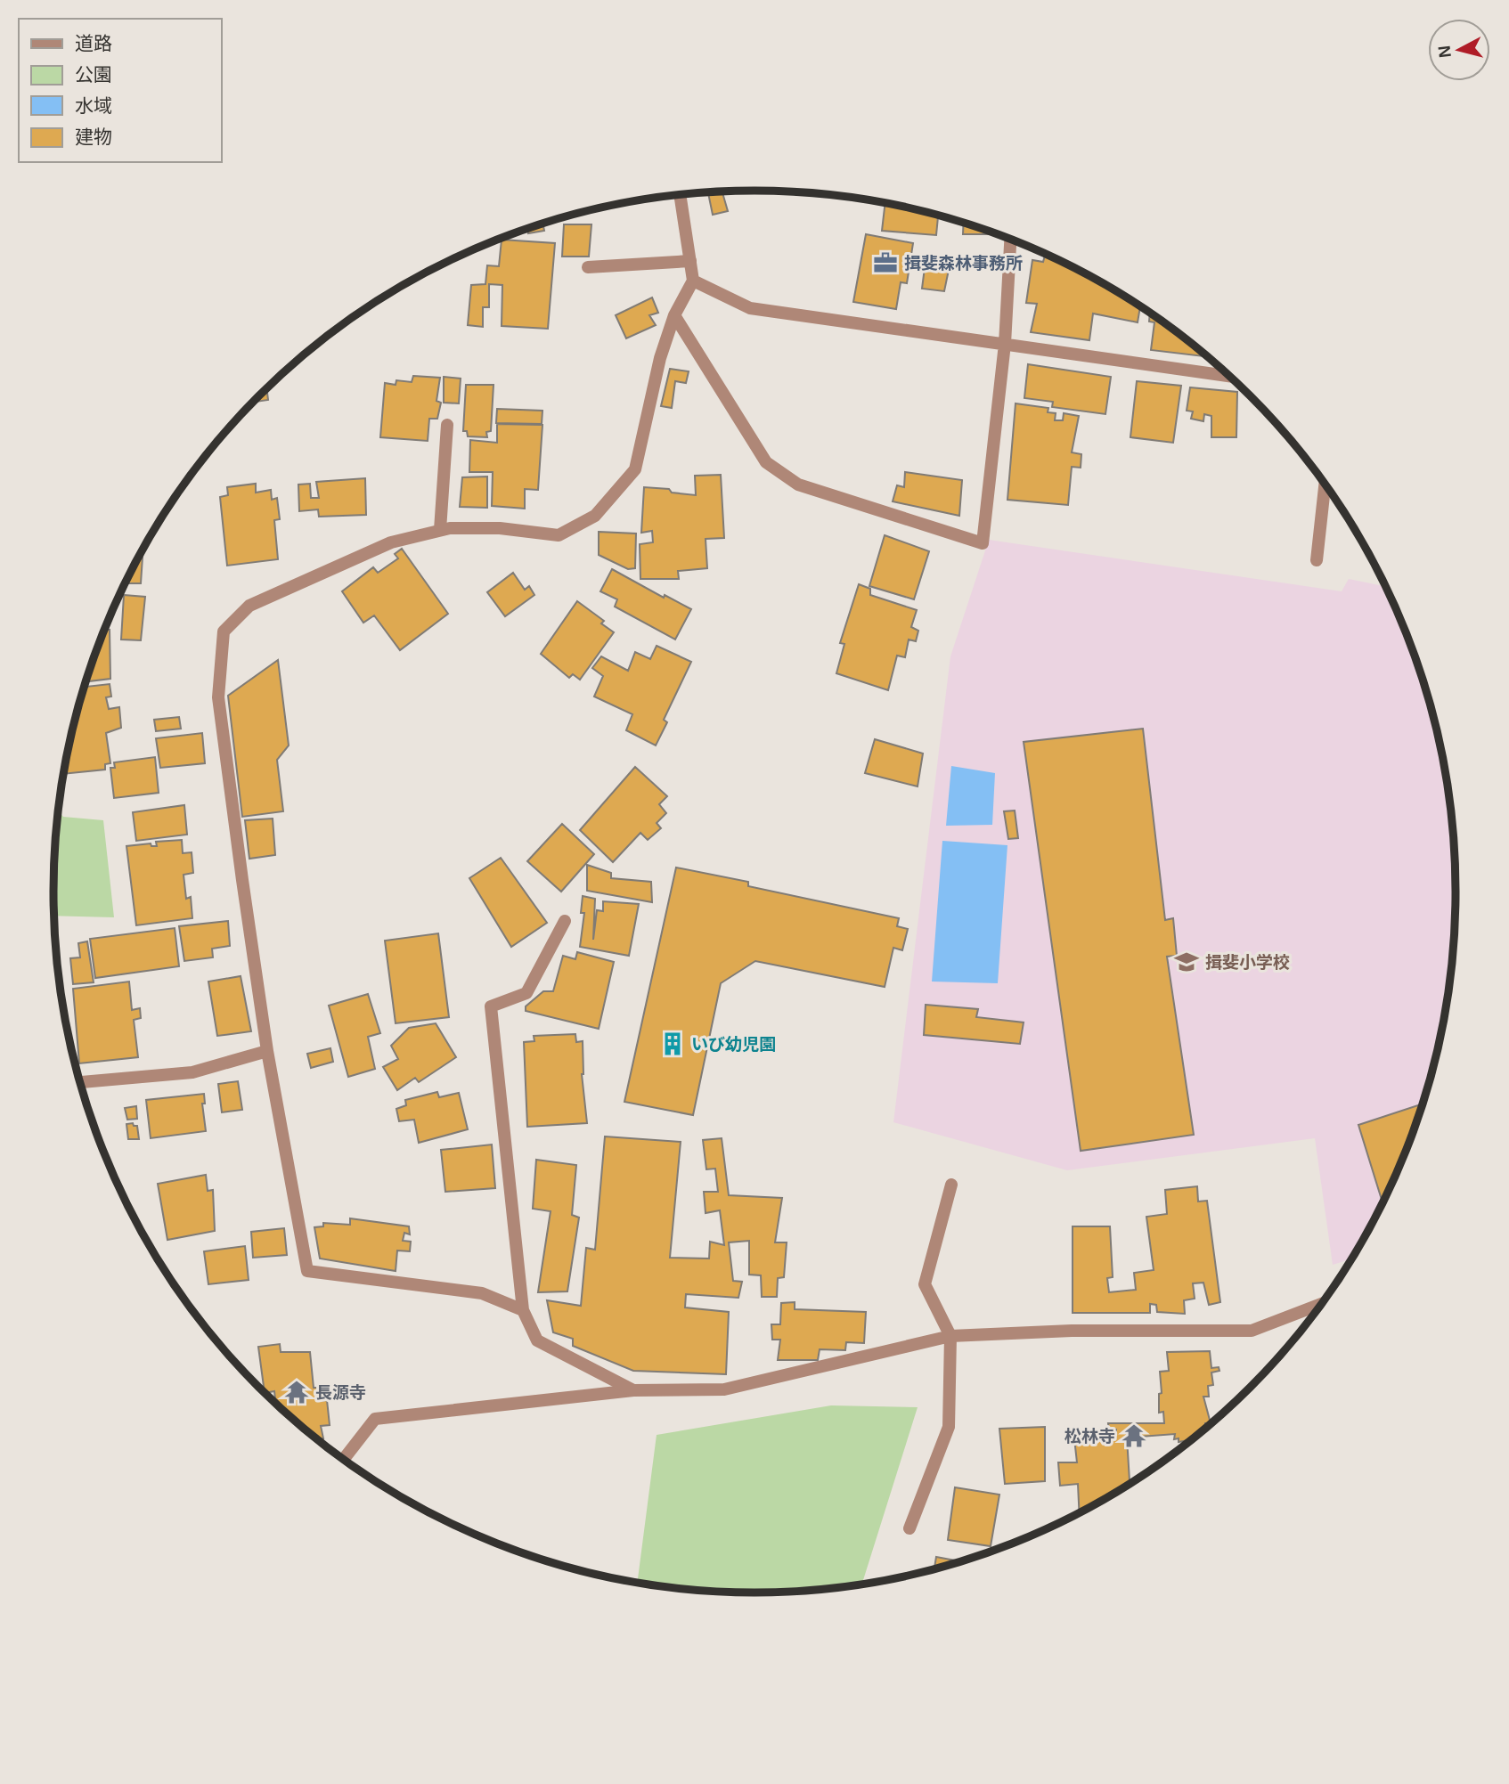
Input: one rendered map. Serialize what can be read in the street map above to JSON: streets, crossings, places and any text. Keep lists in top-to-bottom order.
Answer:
{
  "places": {
    "office": ["揖斐森林事務所"],
    "school or university": ["揖斐小学校"],
    "building": ["いび幼児園"],
    "temple": ["長源寺", "松林寺"]
  },
  "legend": [
    "道路",
    "公園",
    "水域",
    "建物"
  ],
  "north": "left"
}
